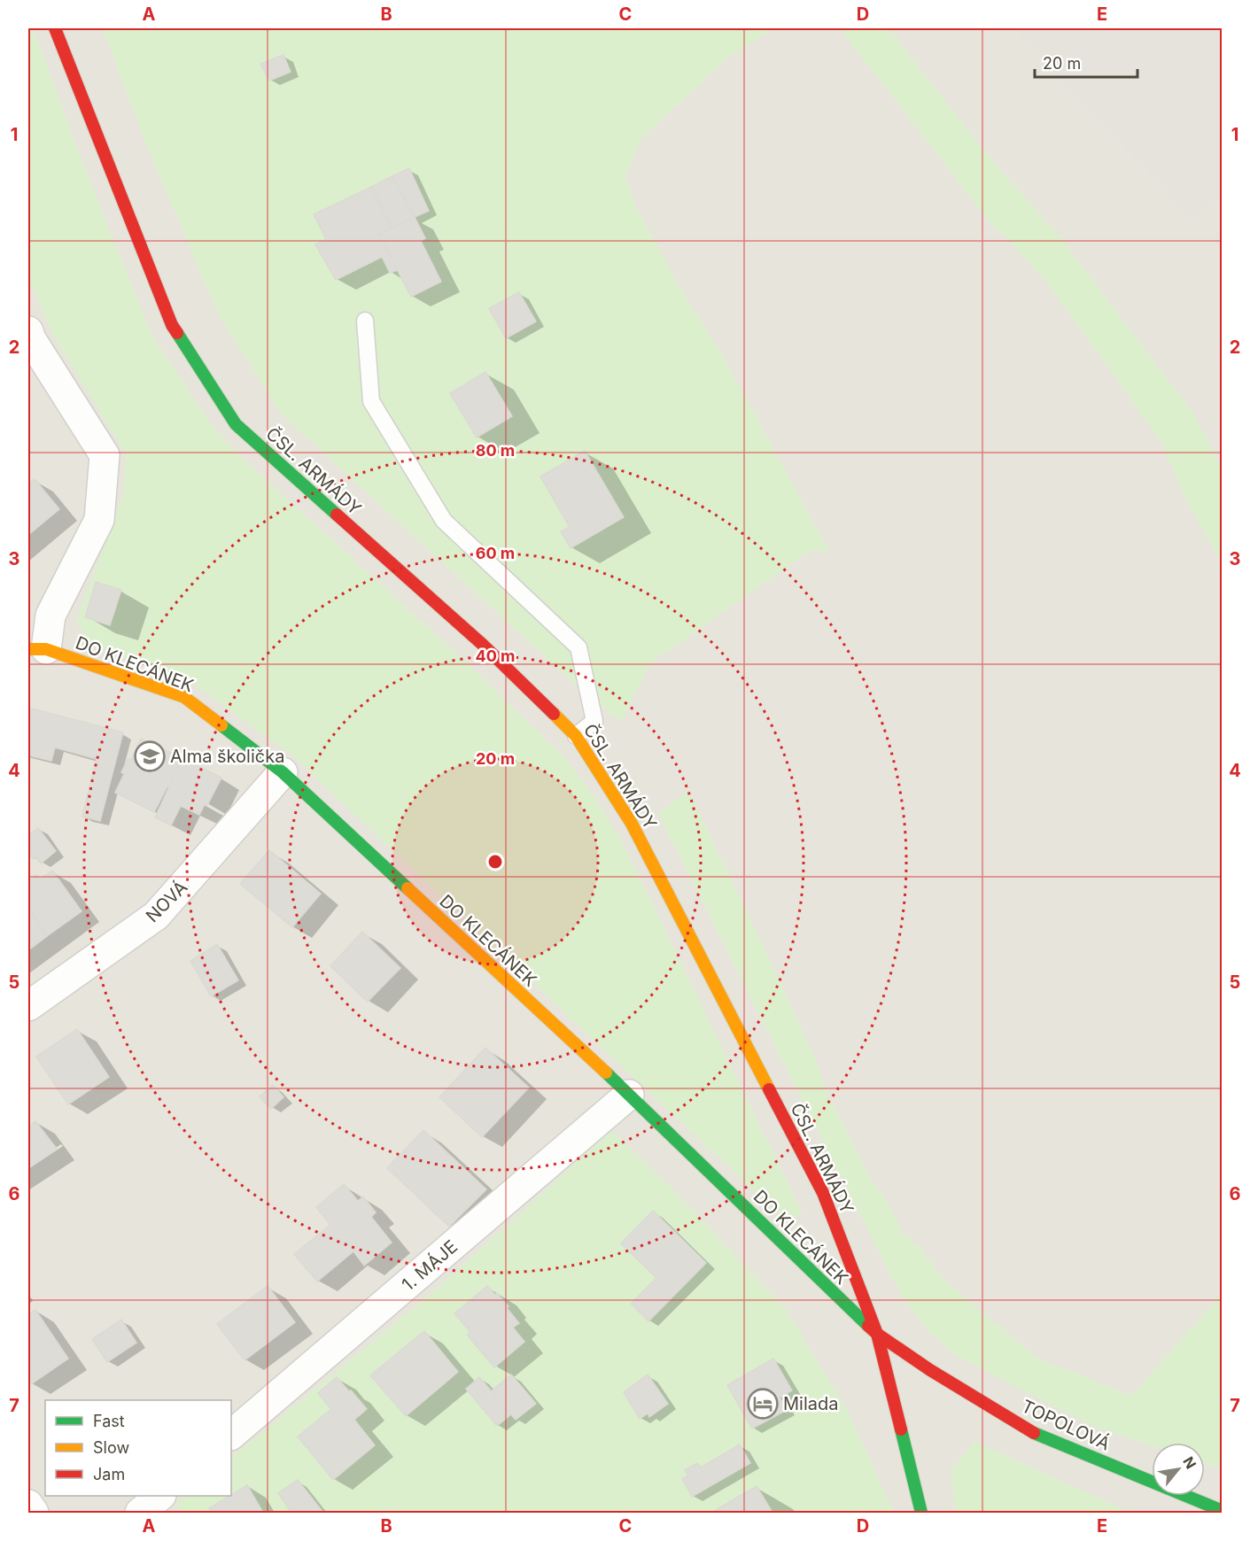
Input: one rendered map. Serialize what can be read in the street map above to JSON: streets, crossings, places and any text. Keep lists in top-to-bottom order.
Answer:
{
  "streets": {
    "street": [
      "ČSL. ARMÁDY",
      "DO KLECÁNEK",
      "NOVÁ",
      "1. MÁJE",
      "TOPOLOVÁ"
    ]
  },
  "crossings": [
    ["ČSL. ARMÁDY", "DO KLECÁNEK"],
    ["ČSL. ARMÁDY", "TOPOLOVÁ"],
    ["DO KLECÁNEK", "NOVÁ"],
    ["DO KLECÁNEK", "1. MÁJE"],
    ["DO KLECÁNEK", "TOPOLOVÁ"]
  ],
  "places": {
    "school or university": ["Alma školička"],
    "hotel": ["Milada"]
  },
  "legend": ["Fast", "Slow", "Jam"],
  "scale_bar": "20 m",
  "north": "top right",
  "grid": {
    "columns": [
      "A",
      "B",
      "C",
      "D",
      "E"
    ],
    "rows": [
      "1",
      "2",
      "3",
      "4",
      "5",
      "6",
      "7"
    ]
  },
  "rings": [
    "80 m",
    "60 m",
    "40 m",
    "20 m"
  ]
}
